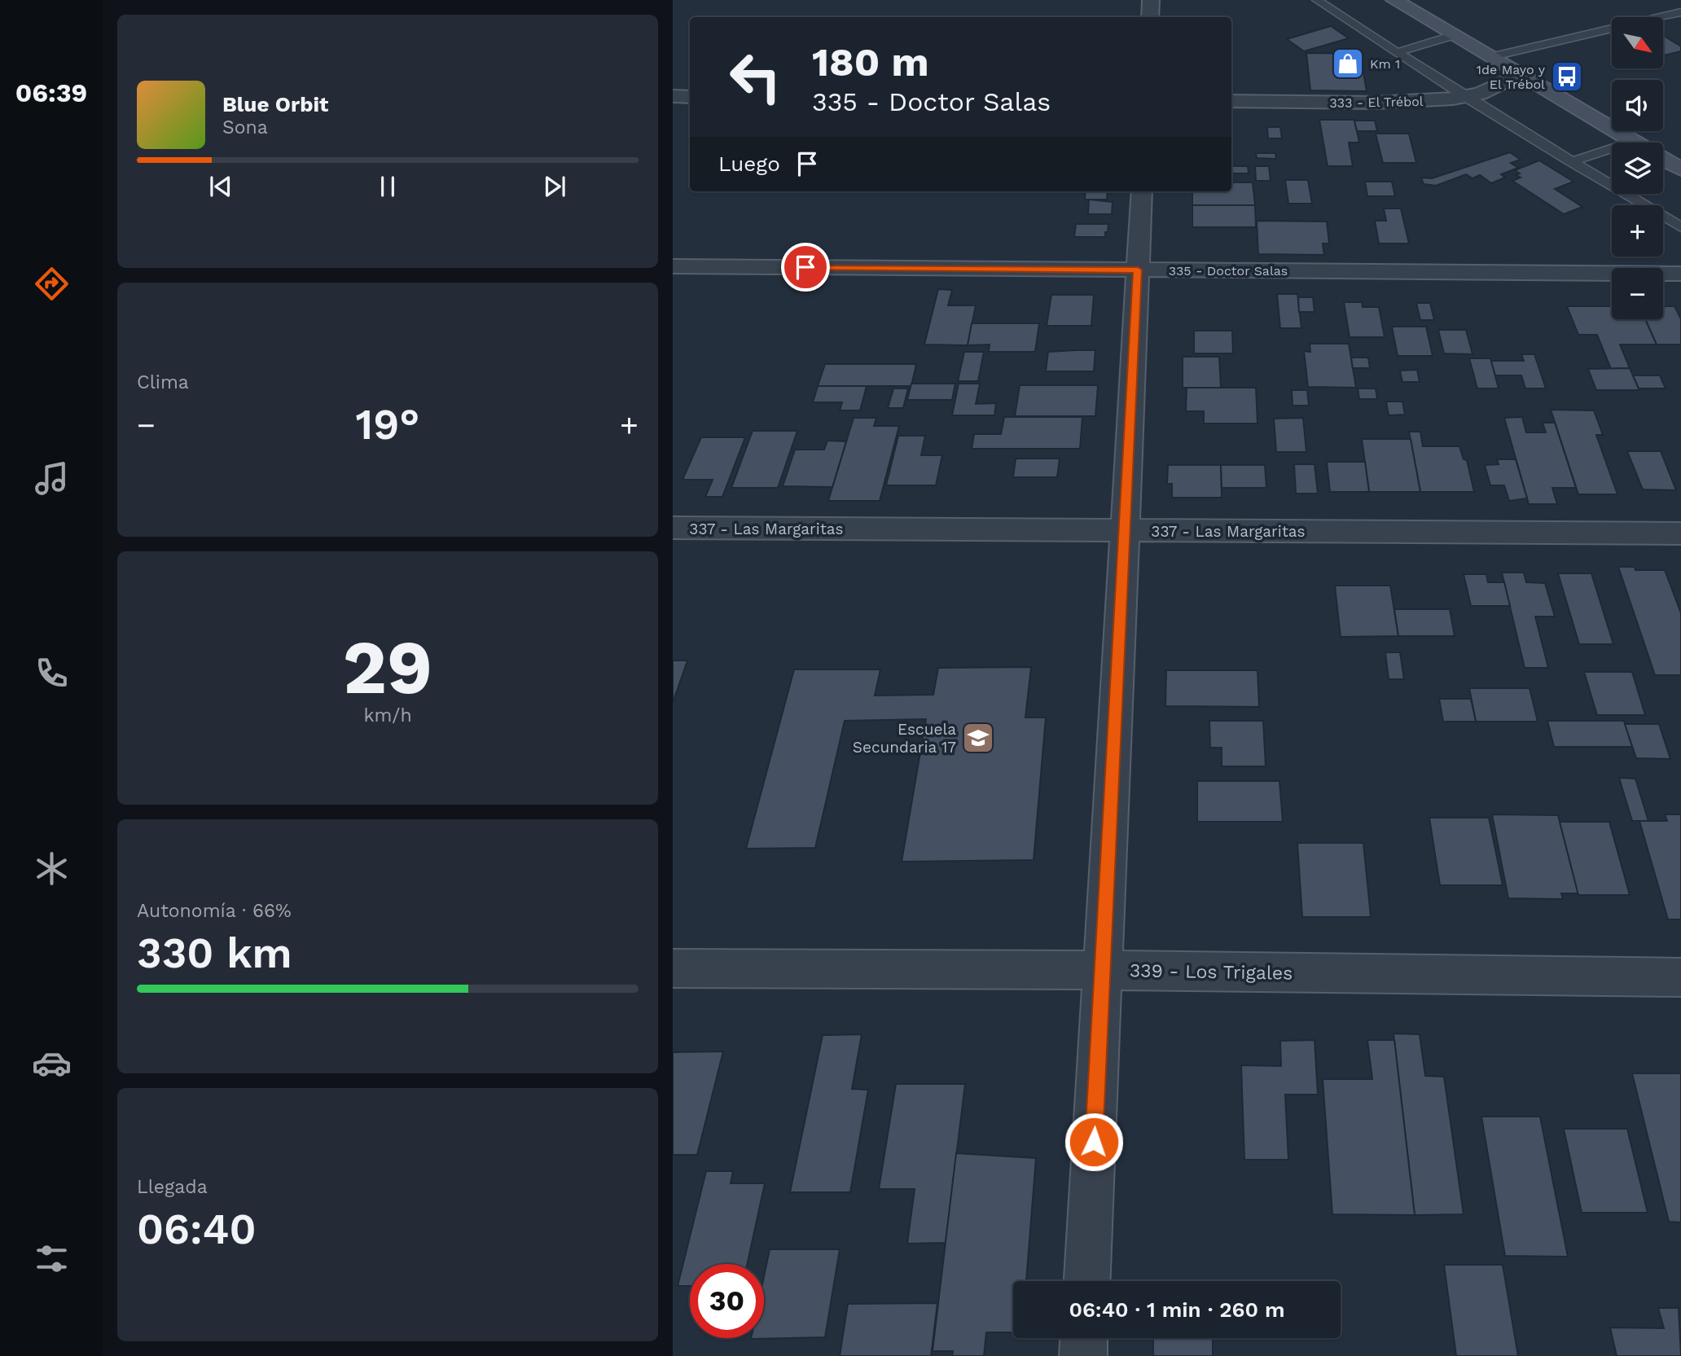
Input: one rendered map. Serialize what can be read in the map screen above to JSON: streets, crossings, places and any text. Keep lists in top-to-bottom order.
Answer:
{
  "streets": {
    "street": [
      "333 - El Trébol",
      "335 - Doctor Salas",
      "337 - Las Margaritas",
      "339 - Los Trigales"
    ]
  },
  "places": {
    "shop": ["Km 1"],
    "bus stop": ["1de Mayo y El Trébol"],
    "school or university": ["Escuela Secundaria 17"]
  },
  "north": "bottom right",
  "page": {
    "tabs": "06:39",
    "map_buttons": ["+", "−"],
    "turn": ["180 m", "335 - Doctor Salas"],
    "song": ["Blue Orbit", "Sona"],
    "then": "Luego",
    "tile": [
      "Clima",
      ["29", "km/h"],
      ["Autonomía · 66%", "330 km"],
      ["Llegada", "06:40"]
    ],
    "heat": ["−", "19°", "+"],
    "limit": "30",
    "trip": "06:40 · 1 min · 260 m"
  }
}
